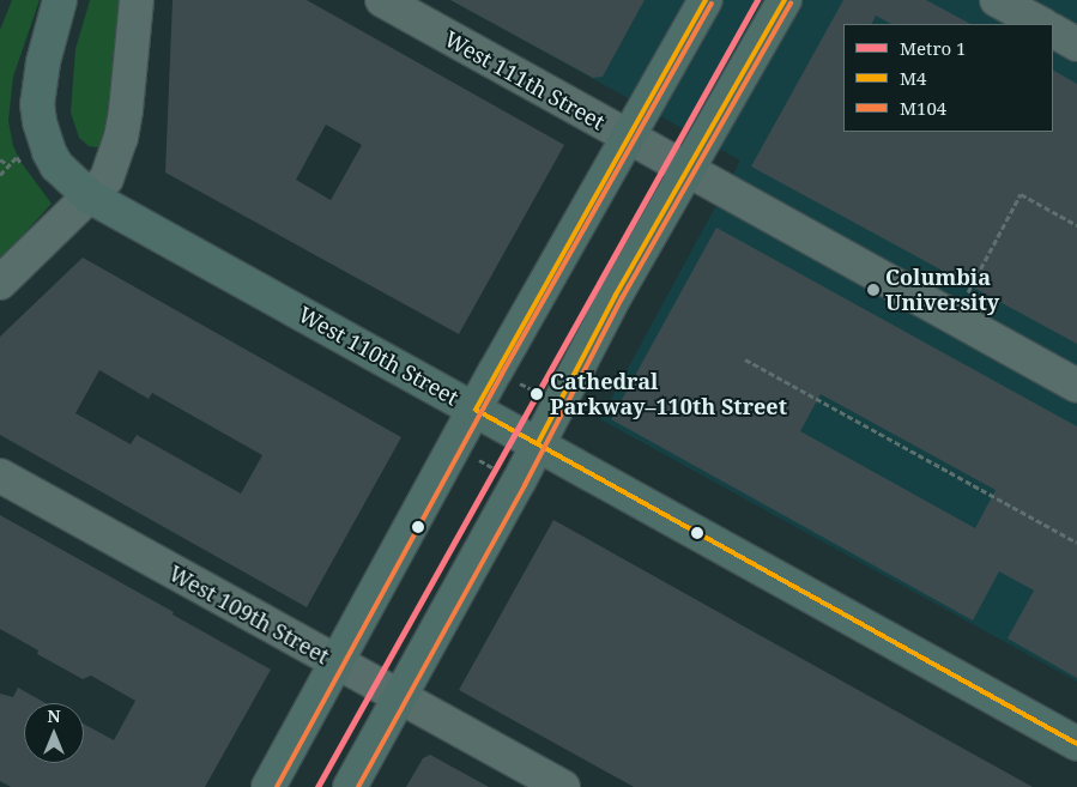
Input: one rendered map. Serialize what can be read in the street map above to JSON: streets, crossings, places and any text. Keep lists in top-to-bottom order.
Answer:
{
  "streets": {
    "main road": ["West 110th Street"],
    "street": ["West 111th Street", "West 109th Street"]
  },
  "places": ["Columbia University", "Cathedral Parkway–110th Street"],
  "lines": ["metro line 1", "transit line M4", "transit line M104"],
  "legend": ["Metro 1", "M4", "M104"],
  "north": "top"
}
